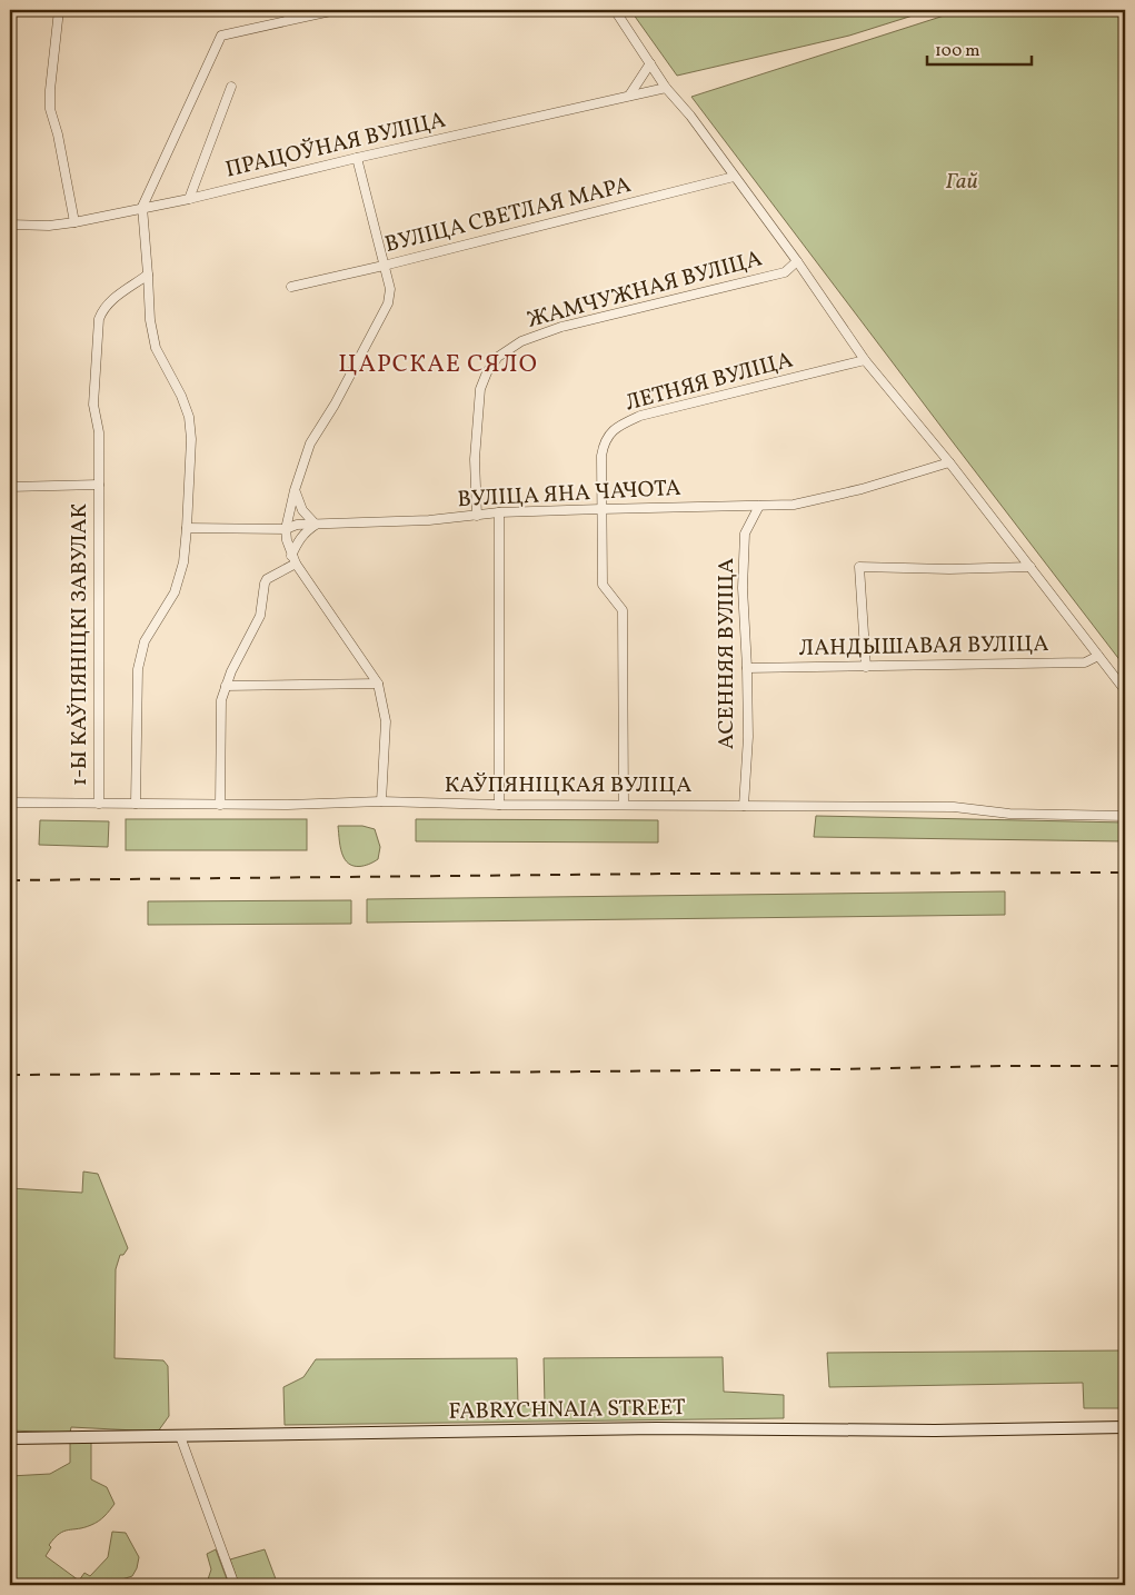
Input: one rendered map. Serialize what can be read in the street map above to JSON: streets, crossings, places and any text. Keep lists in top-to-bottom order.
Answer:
{
  "streets": {
    "main road": ["FABRYCHNAIA STREET"],
    "street": [
      "ПРАЦОЎНАЯ ВУЛІЦА",
      "ВУЛІЦА СВЕТЛАЯ МАРА",
      "ЖАМЧУЖНАЯ ВУЛІЦА",
      "ЛЕТНЯЯ ВУЛІЦА",
      "ВУЛІЦА ЯНА ЧАЧОТА",
      "1-Ы КАЎПЯНІЦКІ ЗАВУЛАК",
      "ЛАНДЫШАВАЯ ВУЛІЦА",
      "АСЕННЯЯ ВУЛІЦА",
      "КАЎПЯНІЦКАЯ ВУЛІЦА"
    ]
  },
  "crossings": [
    ["ЖАМЧУЖНАЯ ВУЛІЦА", "ВУЛІЦА ЯНА ЧАЧОТА"],
    ["ЛЕТНЯЯ ВУЛІЦА", "ВУЛІЦА ЯНА ЧАЧОТА"],
    ["ЛЕТНЯЯ ВУЛІЦА", "КАЎПЯНІЦКАЯ ВУЛІЦА"],
    ["ВУЛІЦА ЯНА ЧАЧОТА", "АСЕННЯЯ ВУЛІЦА"],
    ["1-Ы КАЎПЯНІЦКІ ЗАВУЛАК", "КАЎПЯНІЦКАЯ ВУЛІЦА"],
    ["ЛАНДЫШАВАЯ ВУЛІЦА", "АСЕННЯЯ ВУЛІЦА"],
    ["АСЕННЯЯ ВУЛІЦА", "КАЎПЯНІЦКАЯ ВУЛІЦА"]
  ],
  "districts": ["ЦАРСКАЕ СЯЛО"],
  "parks": ["Гай"],
  "scale_bar": "100 m"
}
